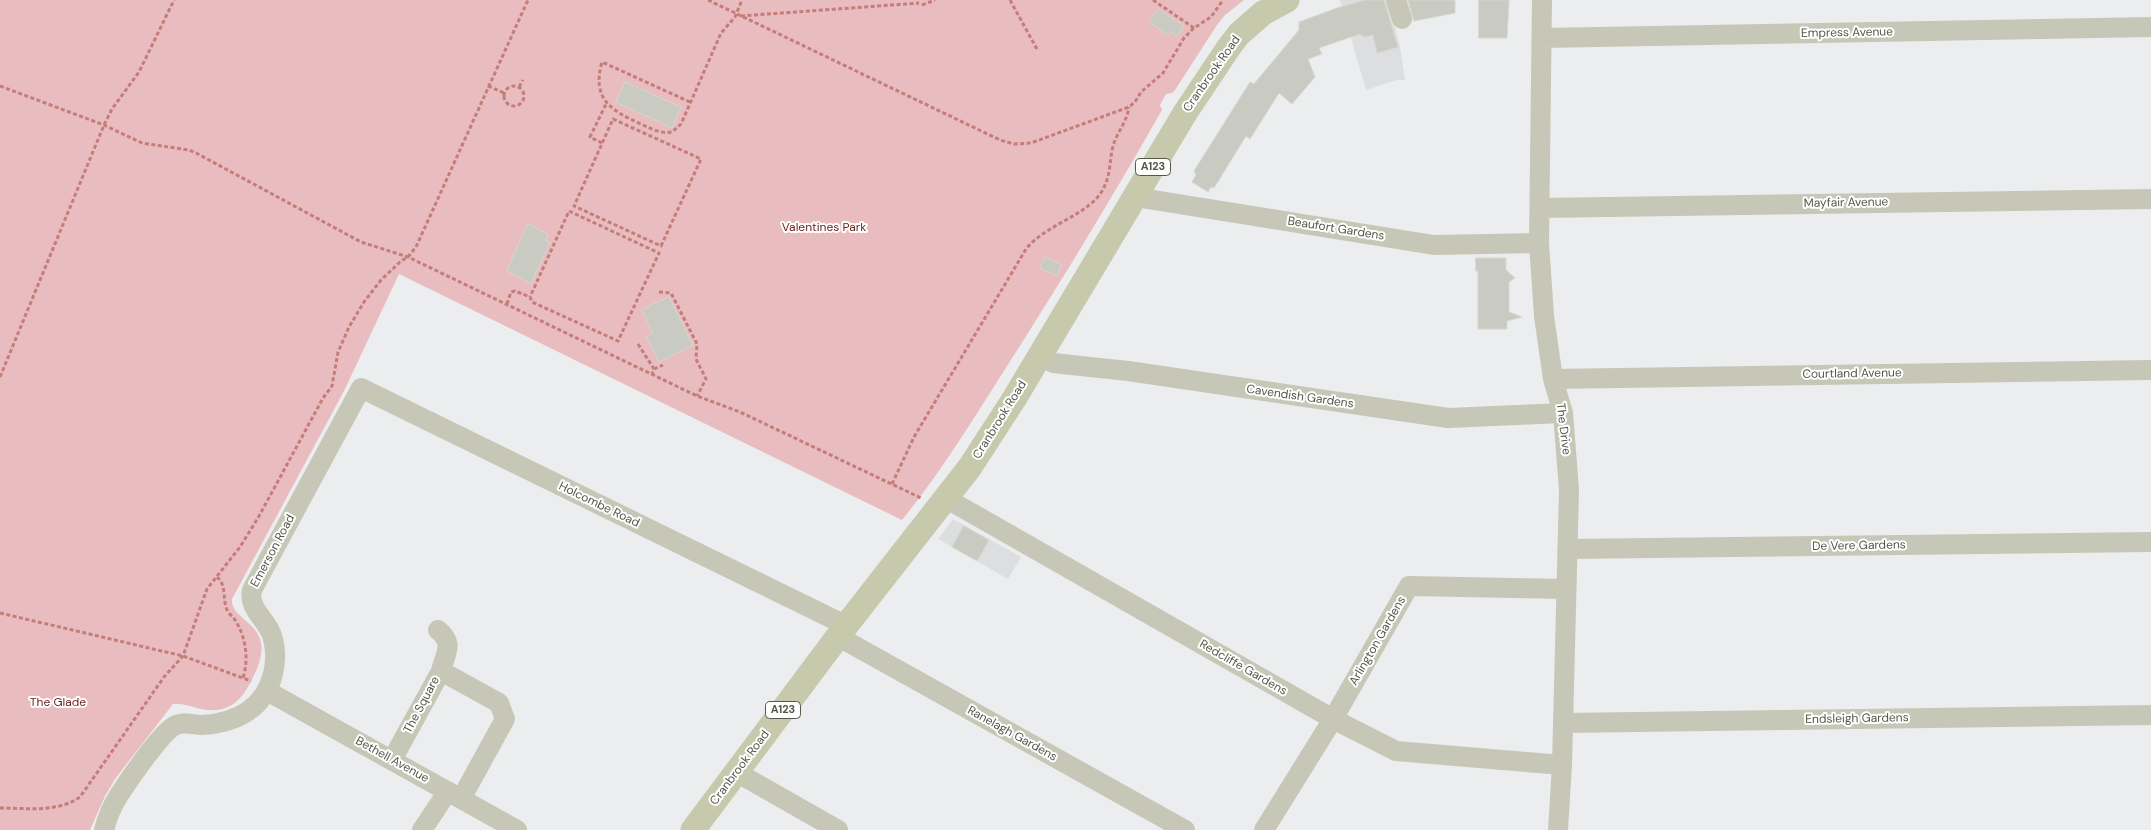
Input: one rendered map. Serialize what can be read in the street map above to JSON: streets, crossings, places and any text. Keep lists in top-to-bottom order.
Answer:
{
  "streets": {
    "main road": ["Cranbrook Road", "A123"],
    "street": [
      "Empress Avenue",
      "Mayfair Avenue",
      "Beaufort Gardens",
      "Courtland Avenue",
      "Cavendish Gardens",
      "The Drive",
      "Holcombe Road",
      "De Vere Gardens",
      "Emerson Road",
      "Arlington Gardens",
      "Redcliffe Gardens",
      "The Square",
      "Endsleigh Gardens",
      "Ranelagh Gardens",
      "Bethell Avenue"
    ]
  },
  "crossings": [
    ["Empress Avenue", "The Drive"],
    ["Cranbrook Road", "Beaufort Gardens"],
    ["Cranbrook Road", "Cavendish Gardens"],
    ["Cranbrook Road", "Holcombe Road"],
    ["Cranbrook Road", "Redcliffe Gardens"],
    ["Cranbrook Road", "Ranelagh Gardens"],
    ["Mayfair Avenue", "The Drive"],
    ["Beaufort Gardens", "The Drive"],
    ["Courtland Avenue", "The Drive"],
    ["Cavendish Gardens", "The Drive"],
    ["The Drive", "De Vere Gardens"],
    ["The Drive", "Arlington Gardens"],
    ["The Drive", "Redcliffe Gardens"],
    ["The Drive", "Endsleigh Gardens"],
    ["Holcombe Road", "Emerson Road"],
    ["Holcombe Road", "Ranelagh Gardens"],
    ["Emerson Road", "Bethell Avenue"],
    ["Arlington Gardens", "Redcliffe Gardens"],
    ["The Square", "Bethell Avenue"]
  ],
  "parks": ["Valentines Park", "The Glade"]
}
